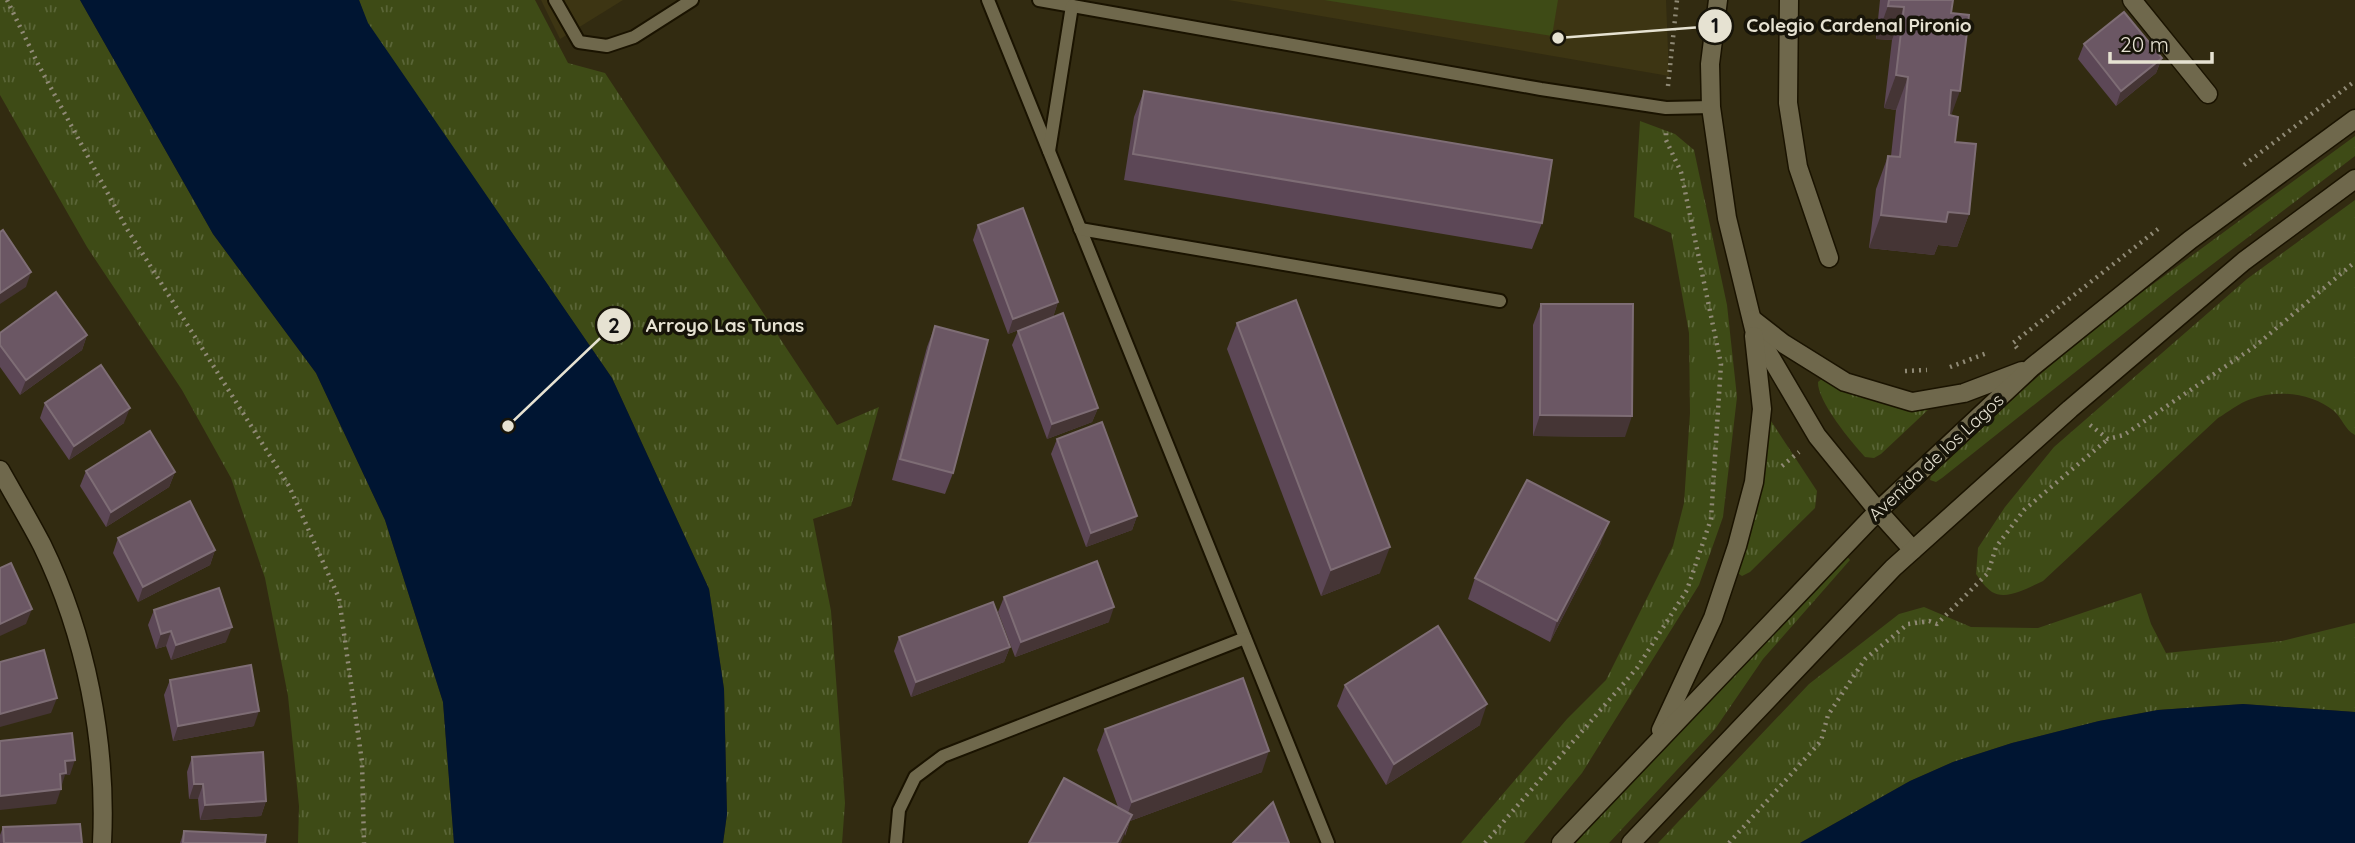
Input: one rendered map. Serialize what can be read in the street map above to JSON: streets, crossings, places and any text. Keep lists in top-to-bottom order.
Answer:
{
  "streets": {
    "street": ["Avenida de los Lagos"]
  },
  "places": ["Colegio Cardenal Pironio", "Arroyo Las Tunas"],
  "scale_bar": "20 m"
}
